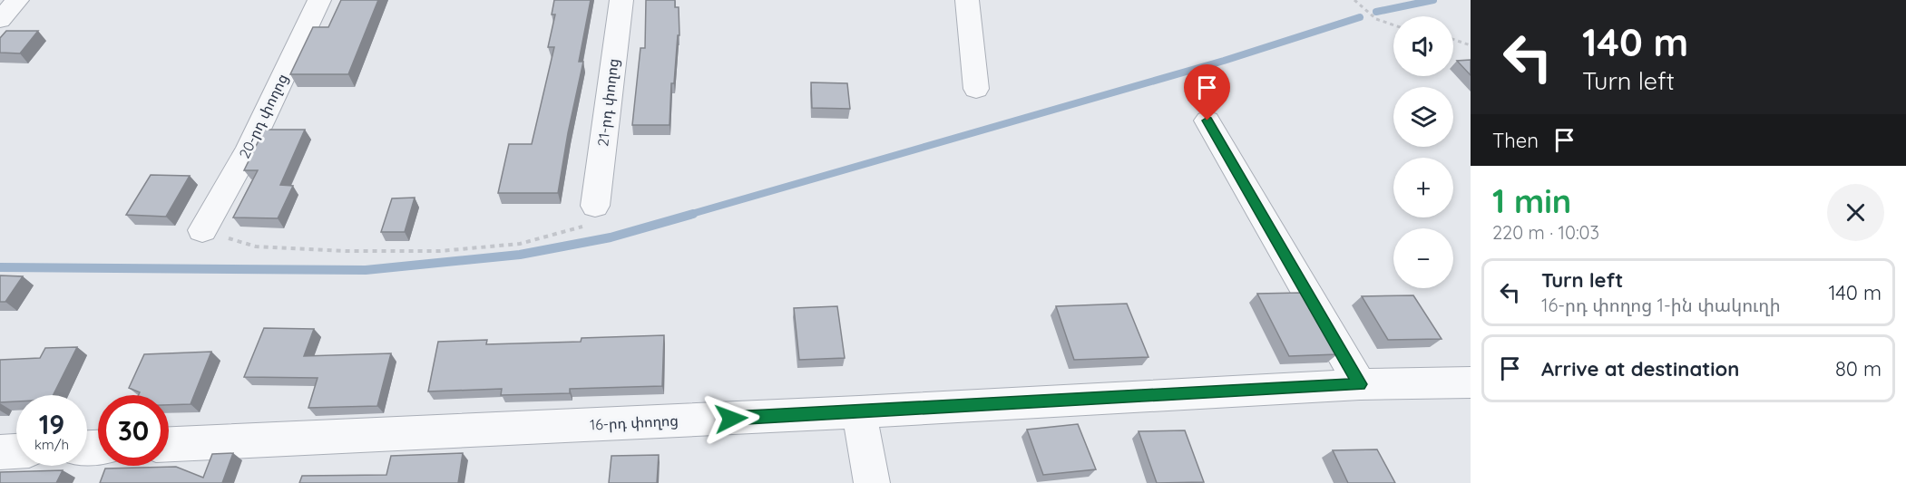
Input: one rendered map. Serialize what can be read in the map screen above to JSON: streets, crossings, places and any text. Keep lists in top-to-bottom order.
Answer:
{
  "streets": {
    "street": ["21-րդ փողոց", "20-րդ փողոց", "16-րդ փողոց"]
  },
  "page": {
    "turn": ["140 m", "Turn left"],
    "map_buttons": ["+", "−"],
    "then": "Then",
    "heading": ["1 min", "220 m · 10:03"],
    "list": [
      {
        "name": "Turn left",
        "note": "16-րդ փողոց 1-ին փակուղի",
        "value": "140 m"
      },
      {
        "name": "Arrive at destination",
        "value": "80 m"
      }
    ],
    "speed": "19 km/h",
    "limit": "30"
  }
}
